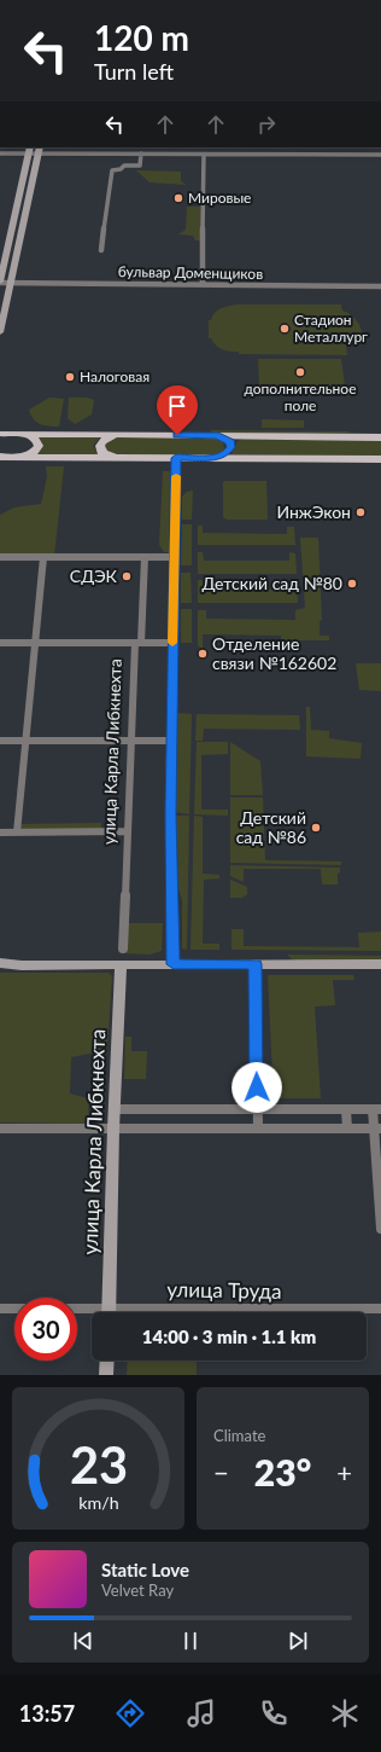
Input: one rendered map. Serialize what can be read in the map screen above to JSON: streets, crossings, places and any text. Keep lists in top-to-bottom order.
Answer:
{
  "streets": {
    "main road": ["улица Карла Либкнехта"],
    "street": ["бульвар Доменщиков", "улица Труда"]
  },
  "places": [
    "Мировые",
    "Стадион Металлург",
    "дополнительное поле",
    "Налоговая",
    "ИнжЭкон",
    "СДЭК",
    "Детский сад №80",
    "Отделение связи №162602",
    "Детский сад №86"
  ],
  "page": {
    "turn": ["120 m", "Turn left"],
    "limit": "30",
    "trip": "14:00 · 3 min · 1.1 km",
    "tile": "Climate",
    "heat": ["−", "23°", "+"],
    "song": ["Static Love", "Velvet Ray"],
    "tabs": "13:57",
    "gauge": ["23", "km/h"]
  }
}
